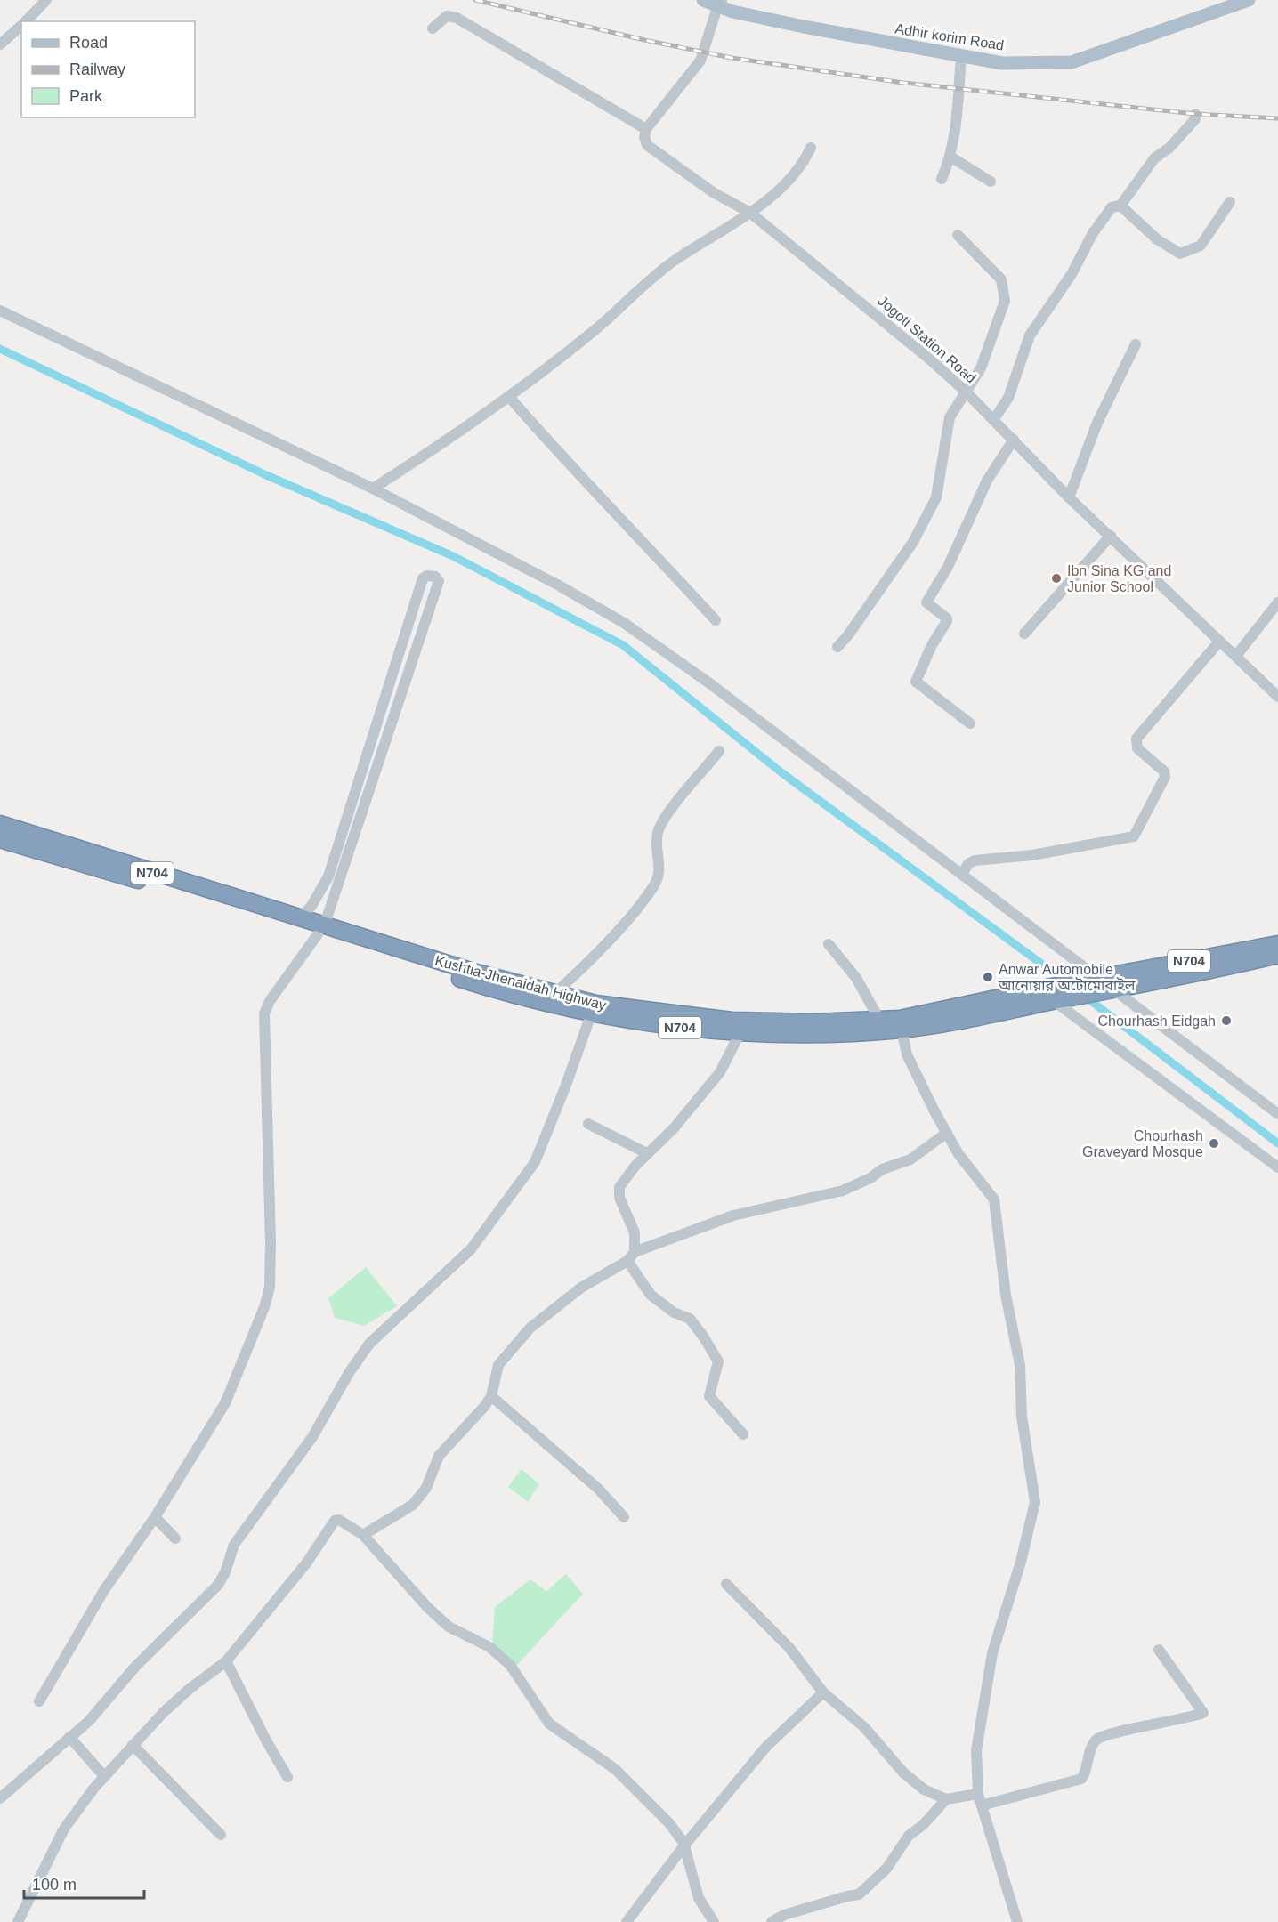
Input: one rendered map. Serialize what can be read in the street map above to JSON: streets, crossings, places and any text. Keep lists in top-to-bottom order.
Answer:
{
  "streets": {
    "highway": ["N704", "Kushtia-Jhenaidah Highway"],
    "main road": ["Adhir korim Road"],
    "street": ["Jogoti Station Road"]
  },
  "places": [
    "Ibn Sina KG and Junior School",
    "Anwar Automobile আনোয়ার অটোমোবাইল",
    "Chourhash Eidgah",
    "Chourhash Graveyard Mosque"
  ],
  "legend": ["Road", "Railway", "Park"],
  "scale_bar": "100 m"
}
